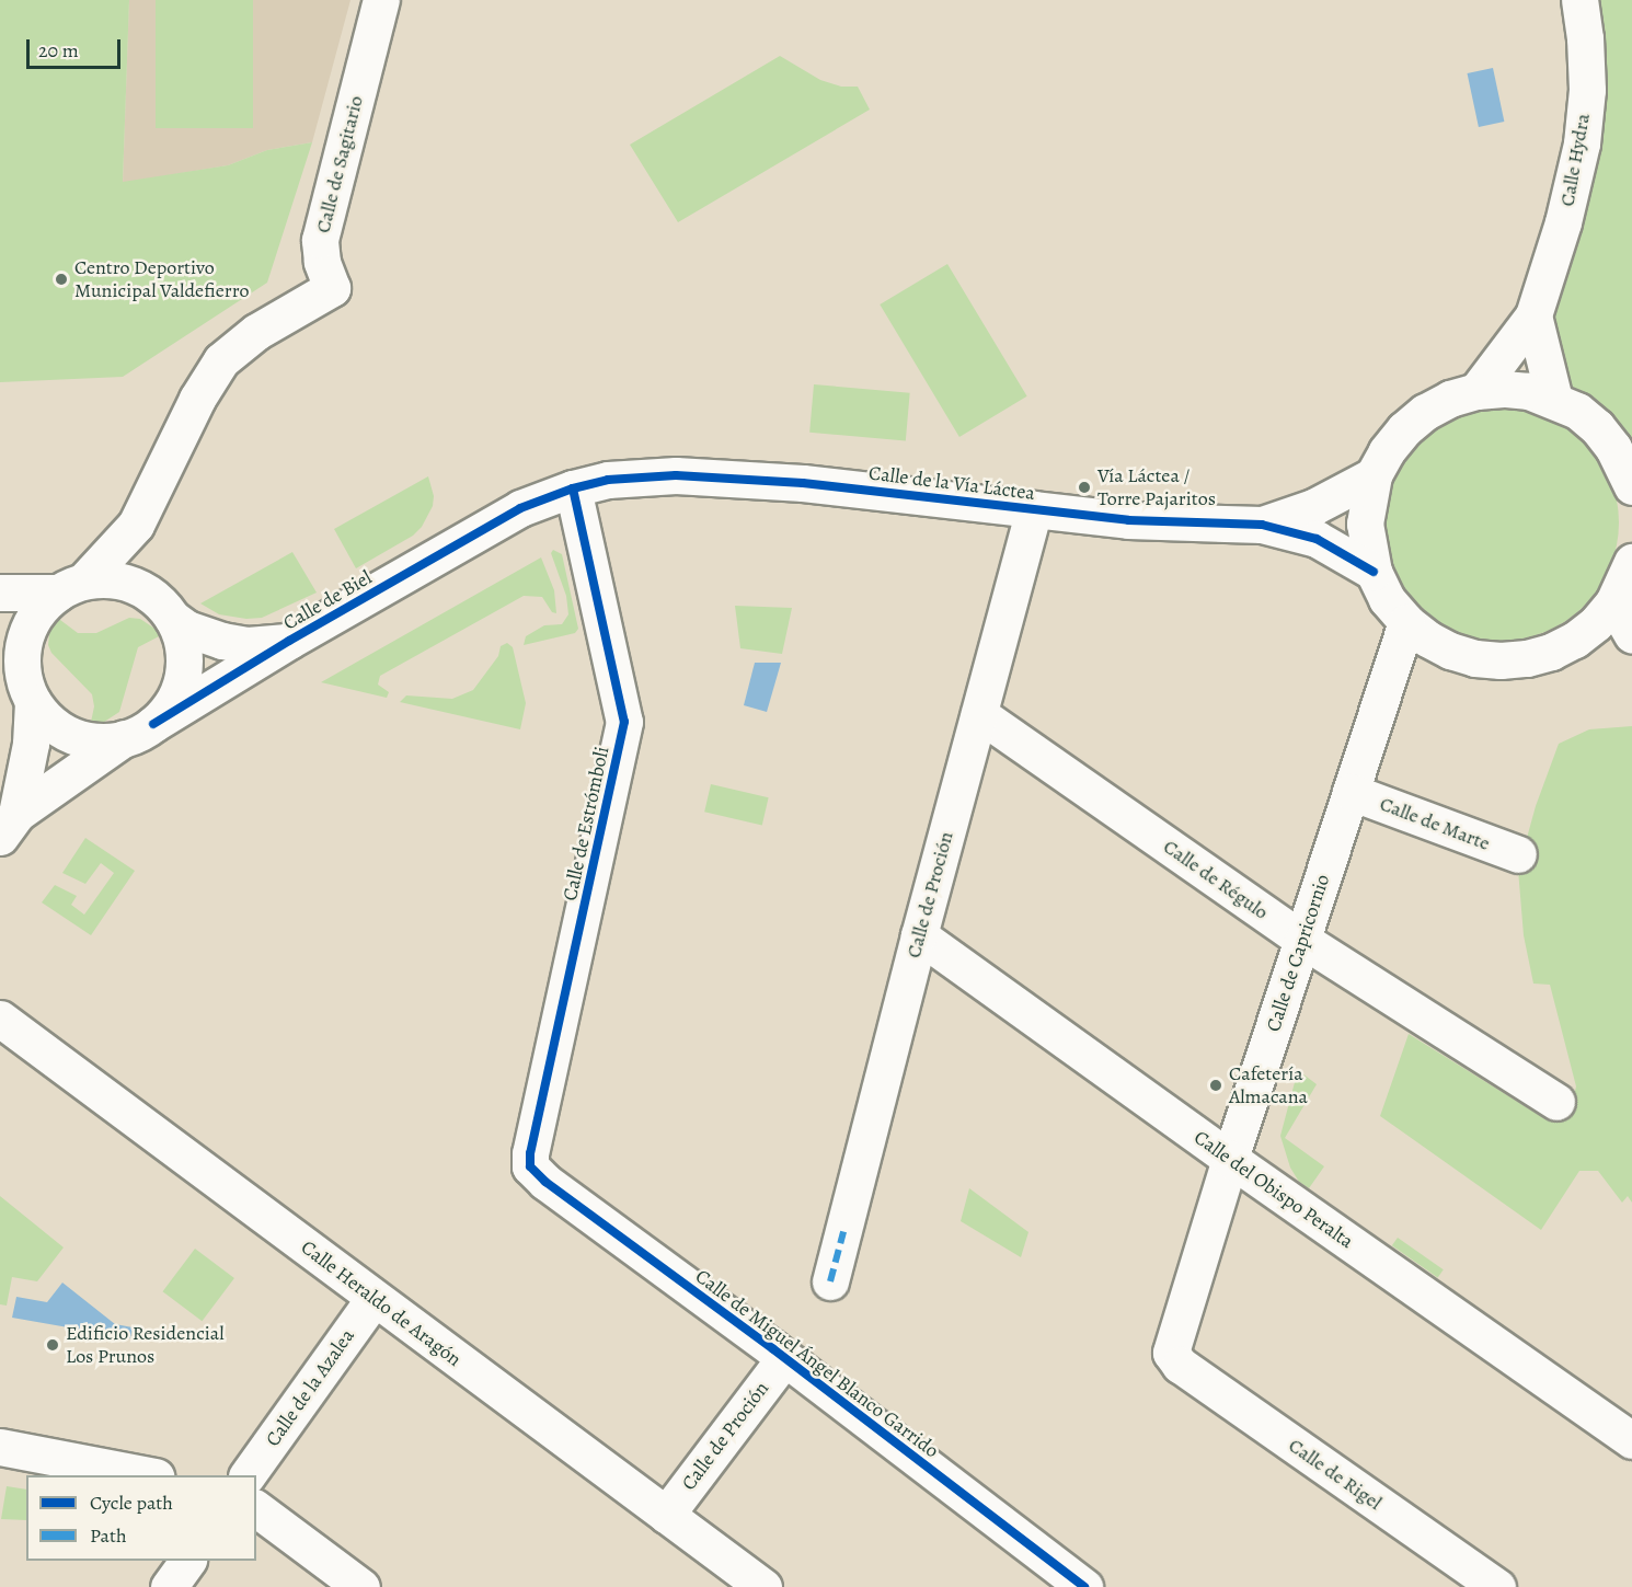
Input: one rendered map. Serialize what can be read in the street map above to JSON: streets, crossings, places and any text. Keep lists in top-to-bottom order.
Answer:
{
  "streets": {
    "street": [
      "Calle Hydra",
      "Calle de Sagitario",
      "Calle de la Vía Láctea",
      "Calle de Biel",
      "Calle de Estrómboli",
      "Calle de Marte",
      "Calle de Régulo",
      "Calle de Proción",
      "Calle de Capricornio",
      "Calle del Obispo Peralta",
      "Calle Heraldo de Aragón",
      "Calle de Miguel Ángel Blanco Garrido",
      "Calle de la Azalea",
      "Calle de Rigel"
    ]
  },
  "crossings": [
    ["Calle de Sagitario", "Calle de Biel"],
    ["Calle de la Vía Láctea", "Calle de Biel"],
    ["Calle de la Vía Láctea", "Calle de Estrómboli"],
    ["Calle de la Vía Láctea", "Calle de Proción"],
    ["Calle de Estrómboli", "Calle de Miguel Ángel Blanco Garrido"],
    ["Calle de Marte", "Calle de Capricornio"],
    ["Calle de Régulo", "Calle de Proción"],
    ["Calle de Régulo", "Calle de Capricornio"],
    ["Calle de Proción", "Calle del Obispo Peralta"],
    ["Calle de Proción", "Calle Heraldo de Aragón"],
    ["Calle de Proción", "Calle de Miguel Ángel Blanco Garrido"],
    ["Calle de Capricornio", "Calle del Obispo Peralta"],
    ["Calle de Capricornio", "Calle de Rigel"],
    ["Calle Heraldo de Aragón", "Calle de la Azalea"]
  ],
  "places": [
    "Centro Deportivo Municipal Valdefierro",
    "Vía Láctea / Torre Pajaritos",
    "Cafetería Almacana",
    "Edificio Residencial Los Prunos"
  ],
  "legend": ["Cycle path", "Path"],
  "scale_bar": "20 m"
}
